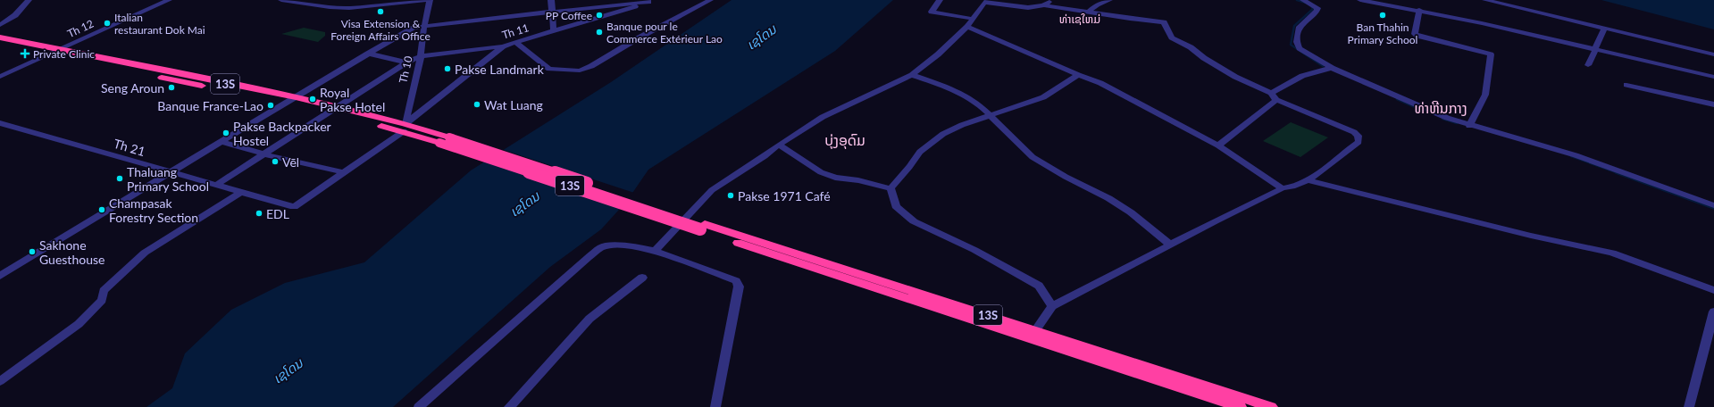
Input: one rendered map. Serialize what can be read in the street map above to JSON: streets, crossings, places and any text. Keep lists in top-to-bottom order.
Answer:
{
  "streets": {
    "highway": ["13S"],
    "street": [
      "Th 12",
      "Th 11",
      "Th 10",
      "Th 21"
    ]
  },
  "crossings": [
    ["Th 12", "13S"],
    ["Th 11", "Th 10"],
    ["Th 11", "13S"],
    ["Th 11", "Th 21"],
    ["Th 10", "13S"]
  ],
  "districts": ["ທ່າເຊໃຫມ່", "ທ່າຫີນກາງ", "ບຸ່ງອຸດົມ"],
  "water": ["ເຊໂດນ"],
  "places": {
    "other": [
      "Visa Extension & Foreign Affairs Office",
      "PP Coffee",
      "Ban Thahin Primary School",
      "Italian restaurant Dok Mai",
      "Banque pour le Commerce Extérieur Lao",
      "Pakse Landmark",
      "Seng Aroun",
      "Royal Pakse Hotel",
      "Wat Luang",
      "Banque France-Lao",
      "Pakse Backpacker Hostel",
      "Vēl",
      "Thaluang Primary School",
      "Pakse 1971 Café",
      "Champasak Forestry Section",
      "EDL",
      "Sakhone Guesthouse"
    ],
    "health": ["Private Clinic"]
  }
}
